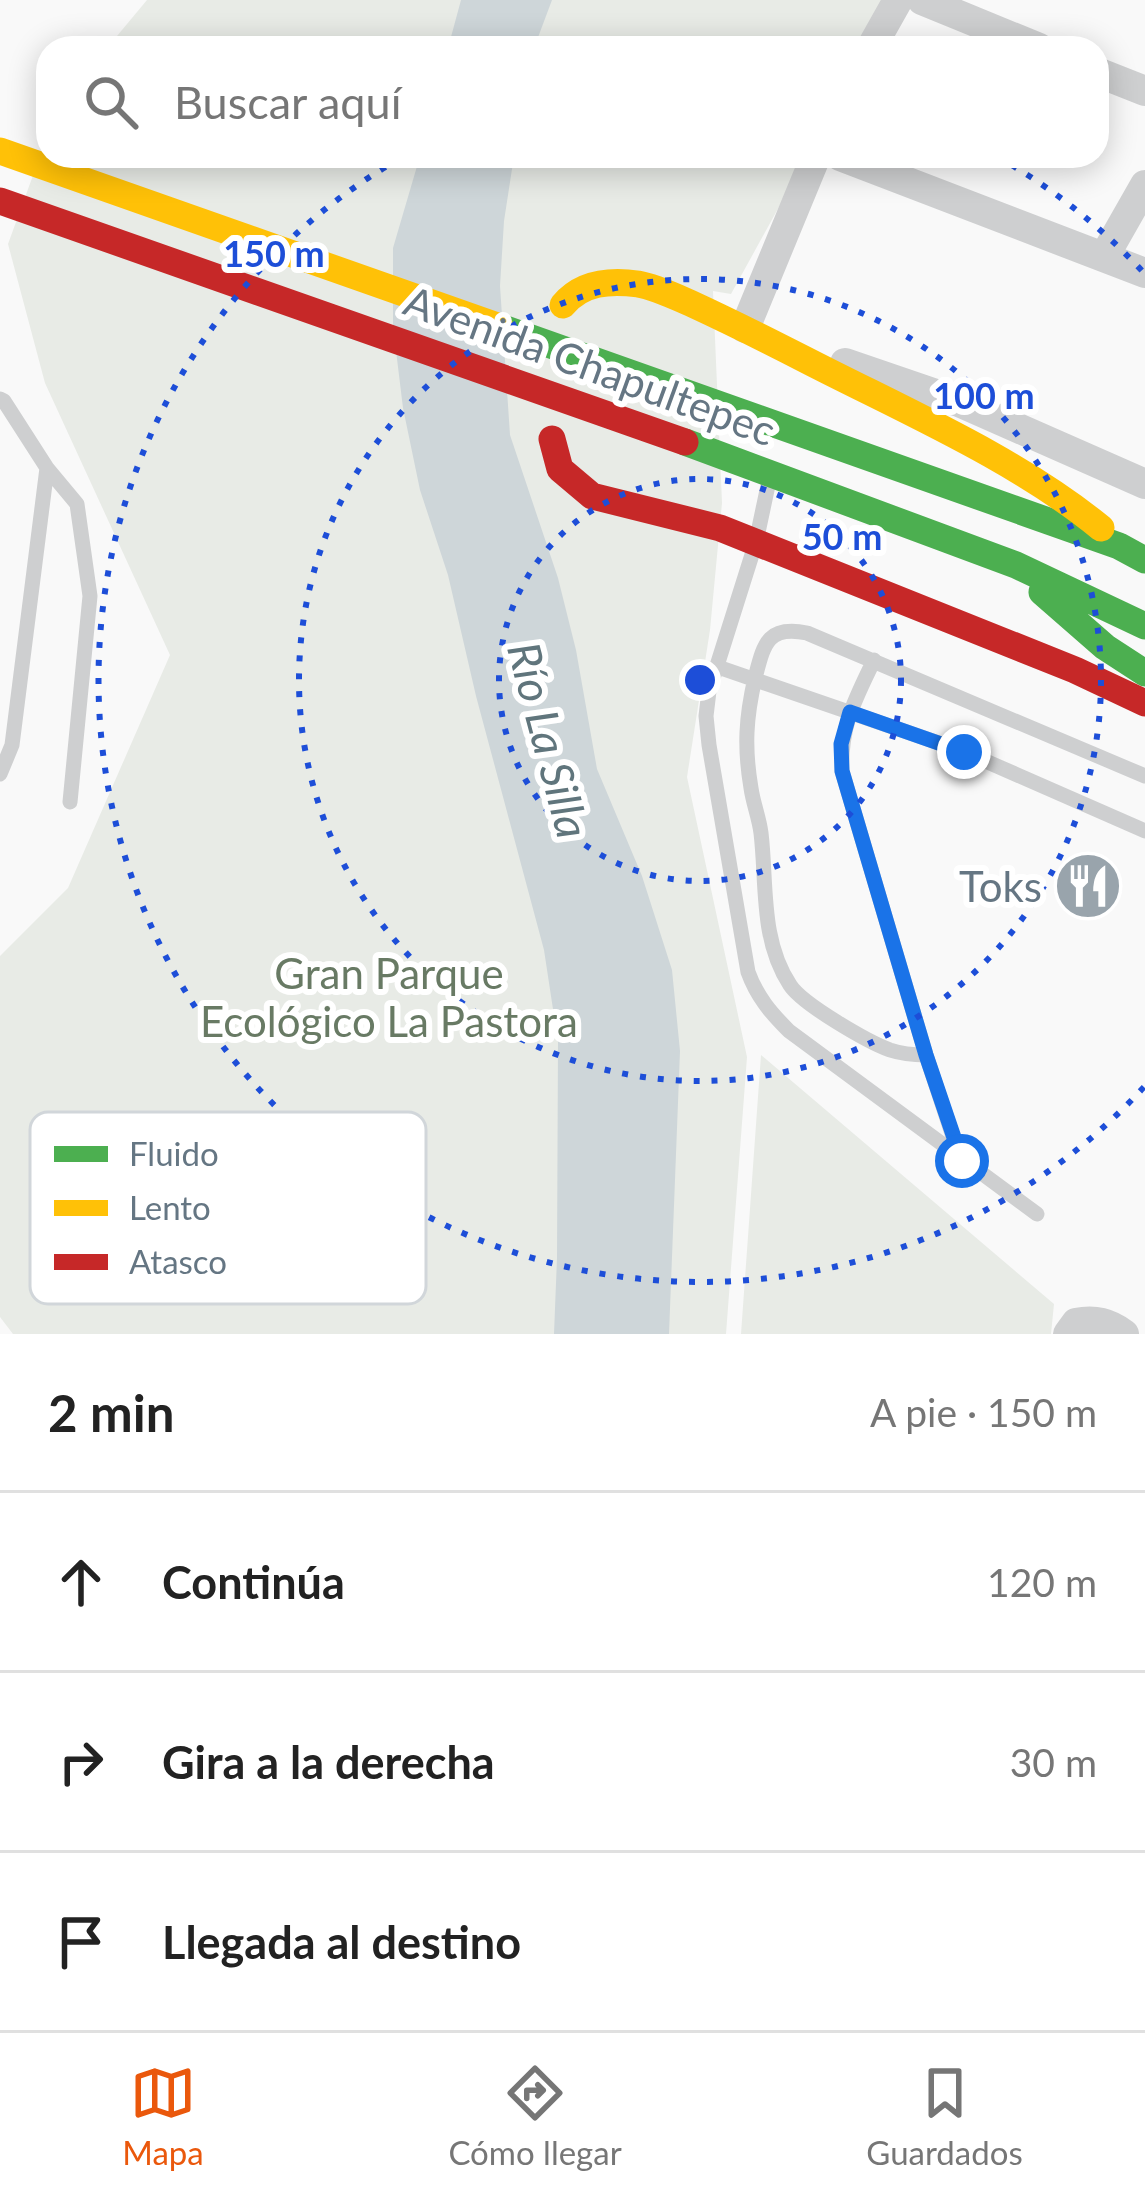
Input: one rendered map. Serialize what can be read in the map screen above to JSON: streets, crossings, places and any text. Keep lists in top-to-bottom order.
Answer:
{
  "streets": {
    "main road": ["Avenida Chapultepec"]
  },
  "water": ["Río La Silla"],
  "parks": ["Gran Parque Ecológico La Pastora"],
  "places": {
    "restaurant": ["Toks"]
  },
  "legend": ["Fluido", "Lento", "Atasco"],
  "page": {
    "search": "Buscar aquí",
    "heading": ["2 min", "A pie · 150 m"],
    "list": [
      ["Continúa", "120 m"],
      ["Gira a la derecha", "30 m"],
      "Llegada al destino"
    ],
    "nav": ["Mapa", "Cómo llegar", "Guardados"]
  },
  "rings": ["150 m", "100 m", "50 m"]
}
